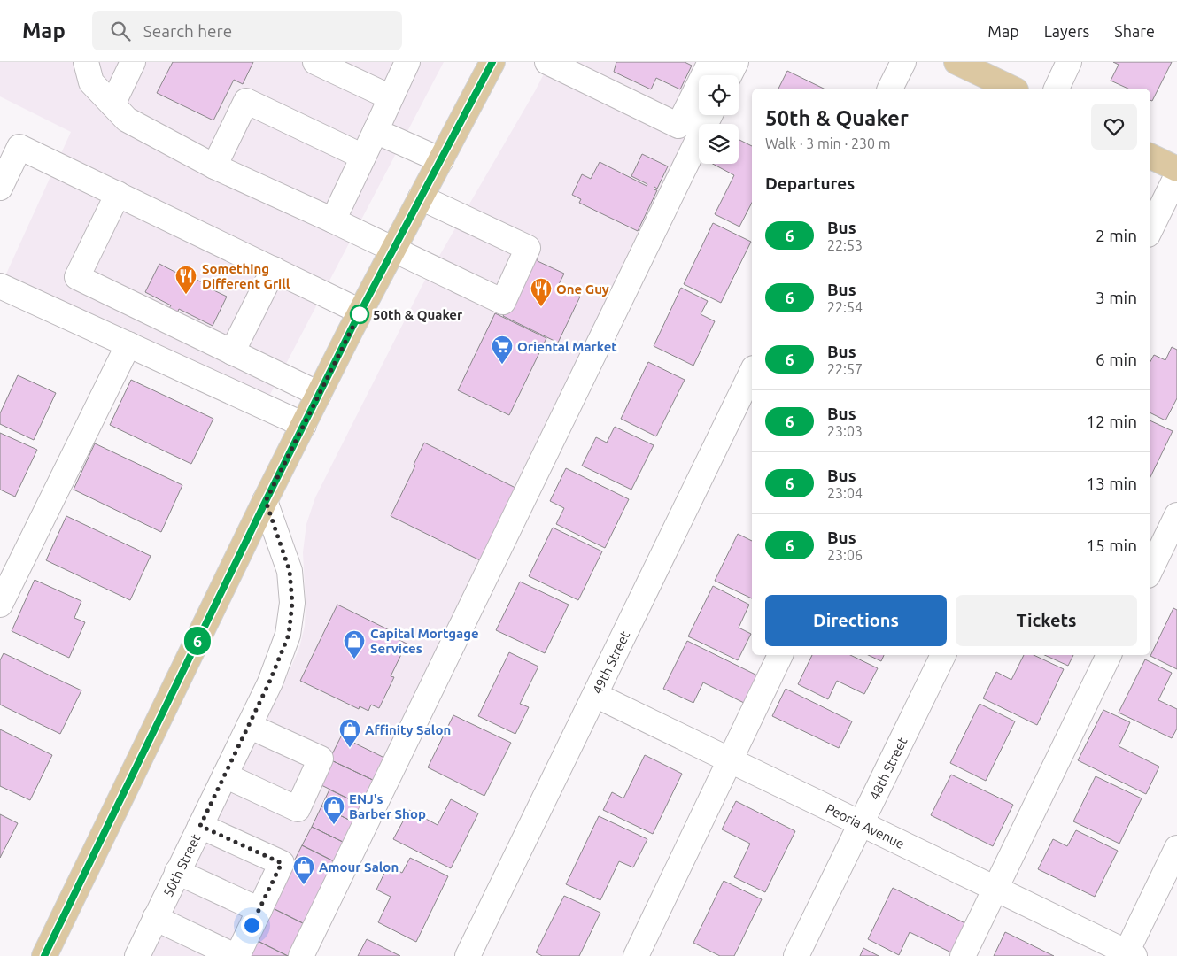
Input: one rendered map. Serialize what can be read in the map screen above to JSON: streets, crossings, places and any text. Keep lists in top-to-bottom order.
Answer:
{
  "streets": {
    "street": [
      "49th Street",
      "48th Street",
      "Peoria Avenue",
      "50th Street"
    ]
  },
  "crossings": [
    ["49th Street", "Peoria Avenue"],
    ["48th Street", "Peoria Avenue"]
  ],
  "places": {
    "restaurant": ["Something Different Grill", "One Guy"],
    "other": ["50th & Quaker"],
    "supermarket": ["Oriental Market"],
    "shop": [
      "Capital Mortgage Services",
      "Affinity Salon",
      "ENJ's Barber Shop",
      "Amour Salon"
    ]
  },
  "lines": ["bus line 6"],
  "page": {
    "header": "Map",
    "search": "Search here",
    "nav": ["Map", "Layers", "Share"],
    "on_map": "6",
    "heading": [
      ["50th & Quaker", "Walk · 3 min · 230 m"],
      "Departures"
    ],
    "list": [
      {
        "mark": "6",
        "name": "Bus",
        "note": "22:53",
        "value": "2 min"
      },
      {
        "mark": "6",
        "name": "Bus",
        "note": "22:54",
        "value": "3 min"
      },
      {
        "mark": "6",
        "name": "Bus",
        "note": "22:57",
        "value": "6 min"
      },
      {
        "mark": "6",
        "name": "Bus",
        "note": "23:03",
        "value": "12 min"
      },
      {
        "mark": "6",
        "name": "Bus",
        "note": "23:04",
        "value": "13 min"
      },
      {
        "mark": "6",
        "name": "Bus",
        "note": "23:06",
        "value": "15 min"
      }
    ],
    "buttons": ["Directions", "Tickets"]
  }
}
